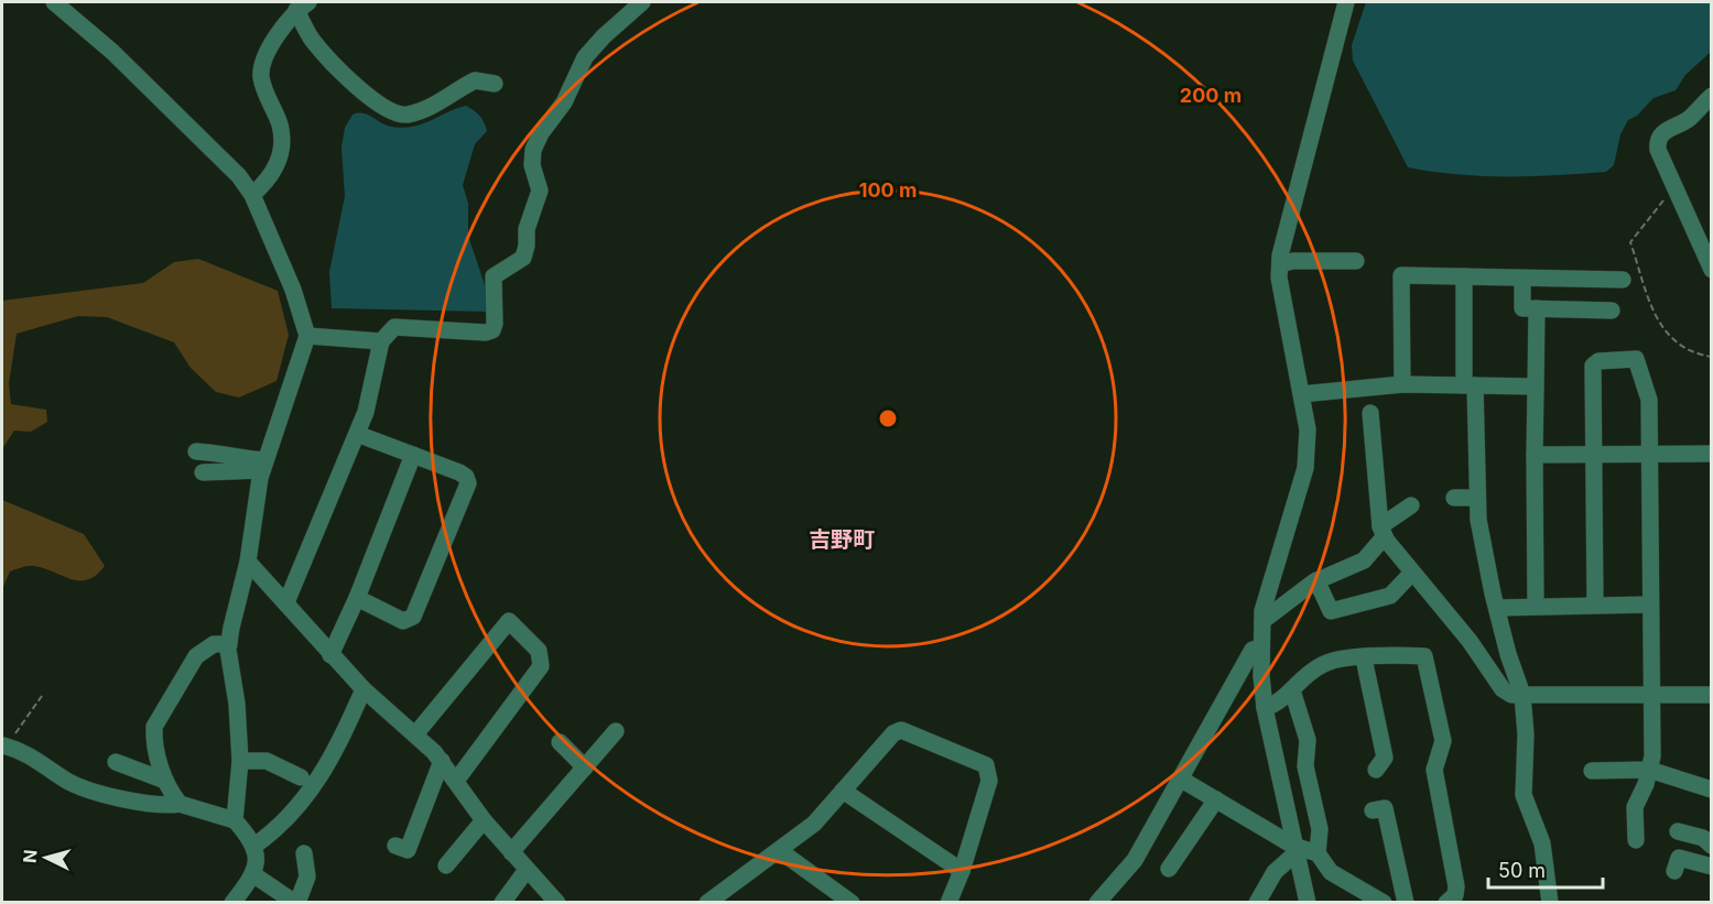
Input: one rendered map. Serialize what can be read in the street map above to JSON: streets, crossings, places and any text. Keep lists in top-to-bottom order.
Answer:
{
  "districts": ["吉野町"],
  "scale_bar": "50 m",
  "north": "left",
  "rings": ["200 m", "100 m"]
}
